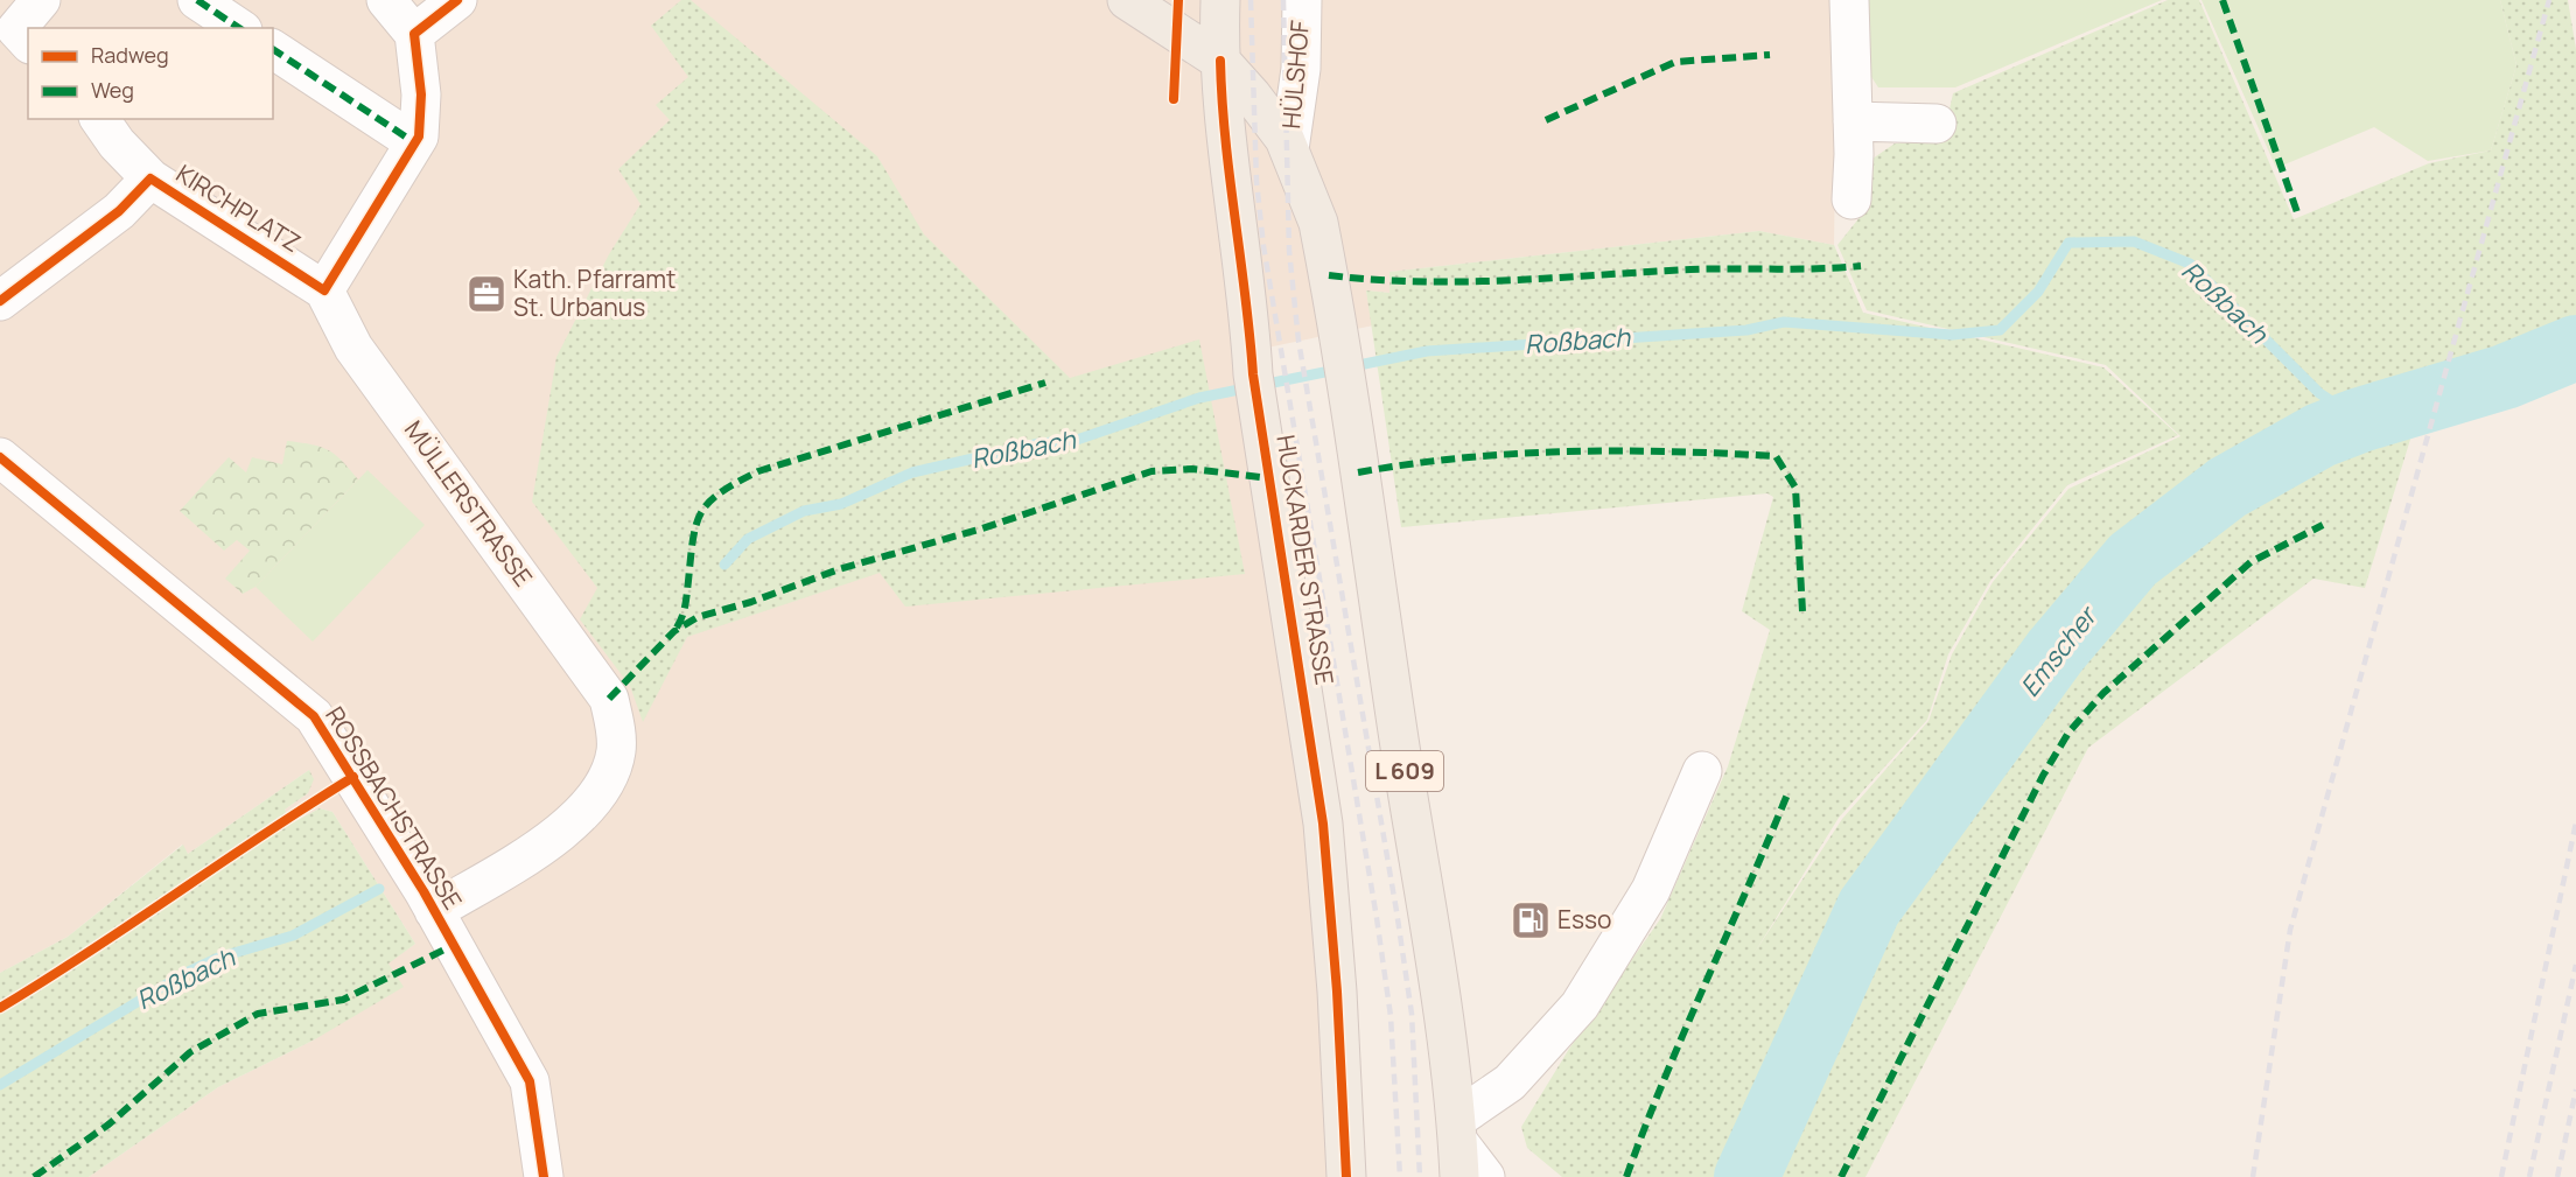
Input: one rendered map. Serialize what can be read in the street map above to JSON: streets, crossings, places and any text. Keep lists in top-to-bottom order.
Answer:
{
  "streets": {
    "main road": ["HUCKARDER STRASSE", "L 609"],
    "street": [
      "HÜLSHOF",
      "KIRCHPLATZ",
      "MÜLLERSTRASSE",
      "ROSSBACHSTRASSE"
    ]
  },
  "crossings": [
    ["HÜLSHOF", "L 609"],
    ["KIRCHPLATZ", "MÜLLERSTRASSE"],
    ["MÜLLERSTRASSE", "ROSSBACHSTRASSE"],
    ["HUCKARDER STRASSE", "L 609"]
  ],
  "water": ["Roßbach", "Emscher"],
  "places": {
    "office": ["Kath. Pfarramt St. Urbanus"],
    "fuel station": ["Esso"]
  },
  "legend": ["Radweg", "Weg"]
}
